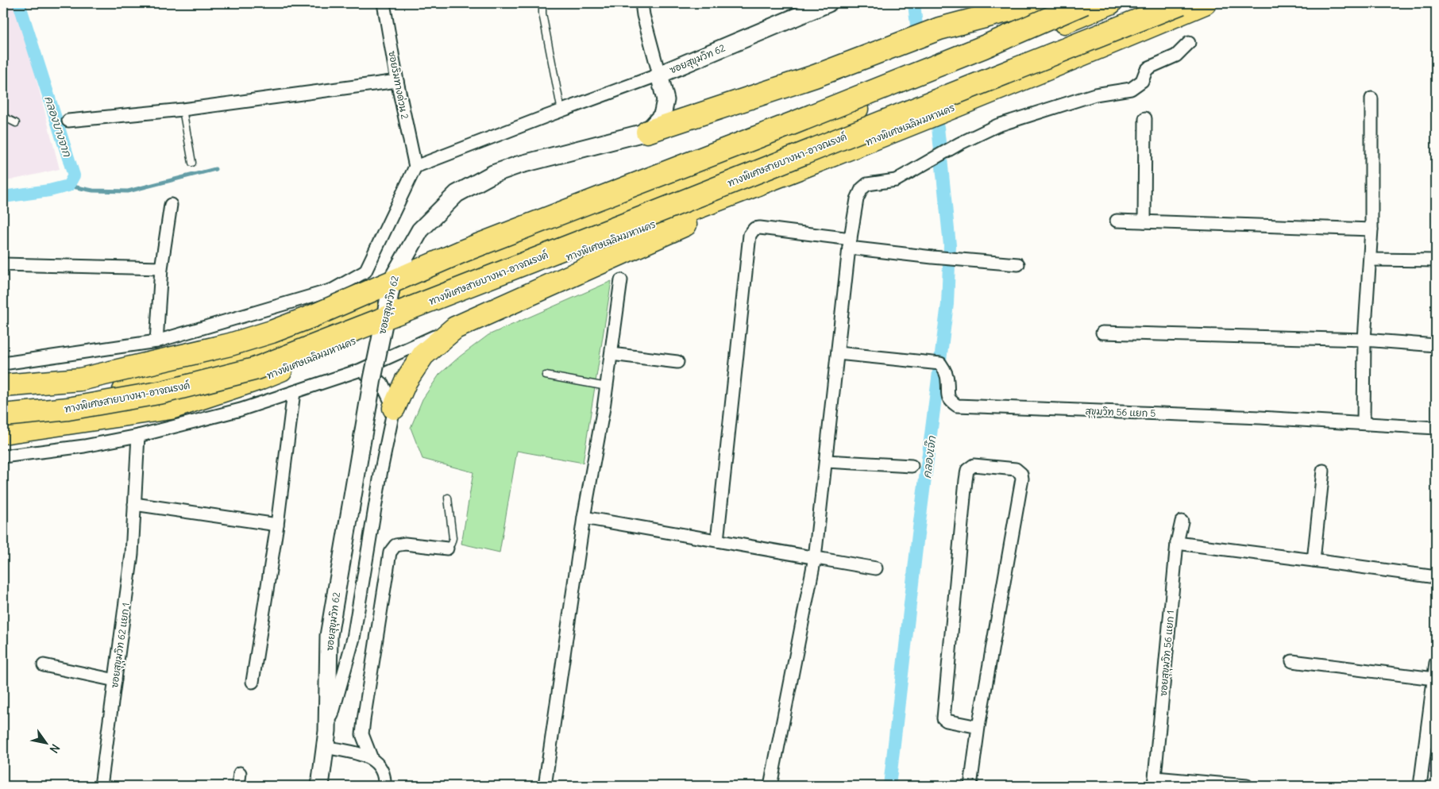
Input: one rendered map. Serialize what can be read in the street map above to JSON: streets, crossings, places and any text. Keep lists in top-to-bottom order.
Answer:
{
  "streets": {
    "highway": ["ทางพิเศษเฉลิมมหานคร", "ทางพิเศษสายบางนา-อาจณรงค์"],
    "street": [
      "ซอยสุขุมวิท 62",
      "ซอยริมทางด่วน 2",
      "สุขุมวิท 56 แยก 5",
      "ซอยสุขุมวิท 62 แยก 1",
      "ซอยสุขุมวิท 56 แยก 1"
    ]
  },
  "water": ["คลองบางจาก", "คลองเจ๊ก"],
  "north": "bottom right"
}
